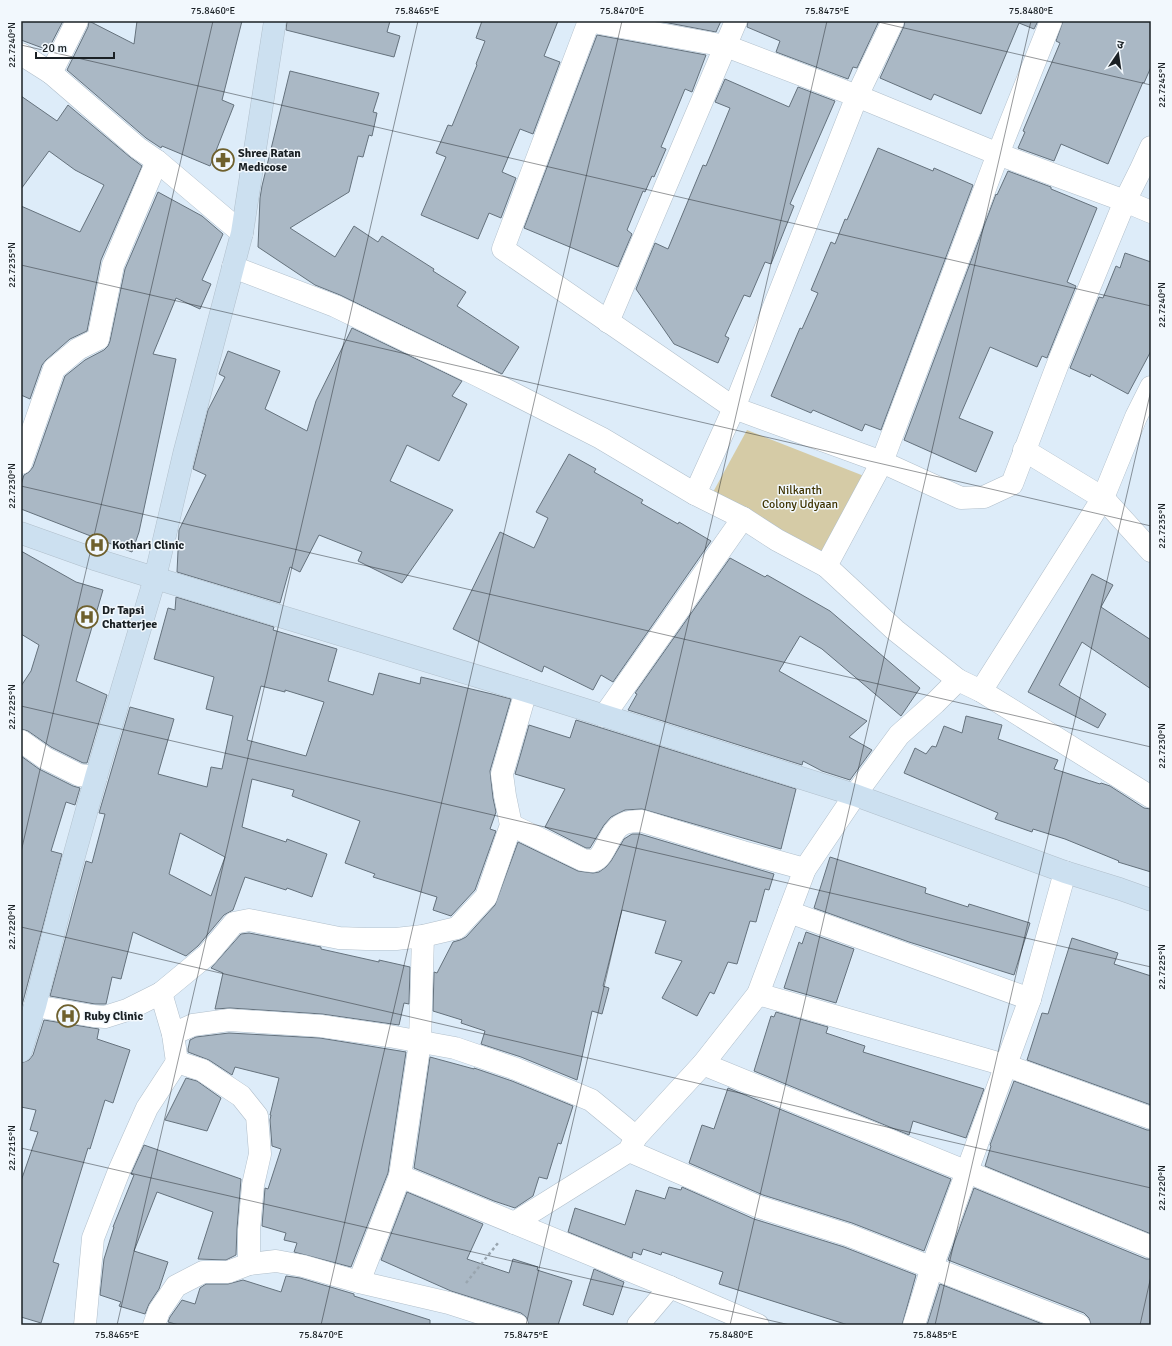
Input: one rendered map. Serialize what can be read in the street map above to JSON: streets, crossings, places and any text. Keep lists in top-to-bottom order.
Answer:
{
  "parks": ["Nilkanth Colony Udyaan"],
  "places": {
    "pharmacy": ["Shree Ratan Medicose"],
    "hospital": ["Kothari Clinic", "Dr Tapsi Chatterjee", "Ruby Clinic"]
  },
  "scale_bar": "20 m",
  "north": "top",
  "coordinates": [
    "75.8460°E",
    "75.8465°E",
    "75.8470°E",
    "75.8475°E",
    "75.8480°E",
    "22.7240°N",
    "22.7245°N",
    "22.7235°N",
    "22.7230°N",
    "22.7225°N",
    "22.7220°N",
    "22.7215°N",
    "75.8485°E"
  ]
}
